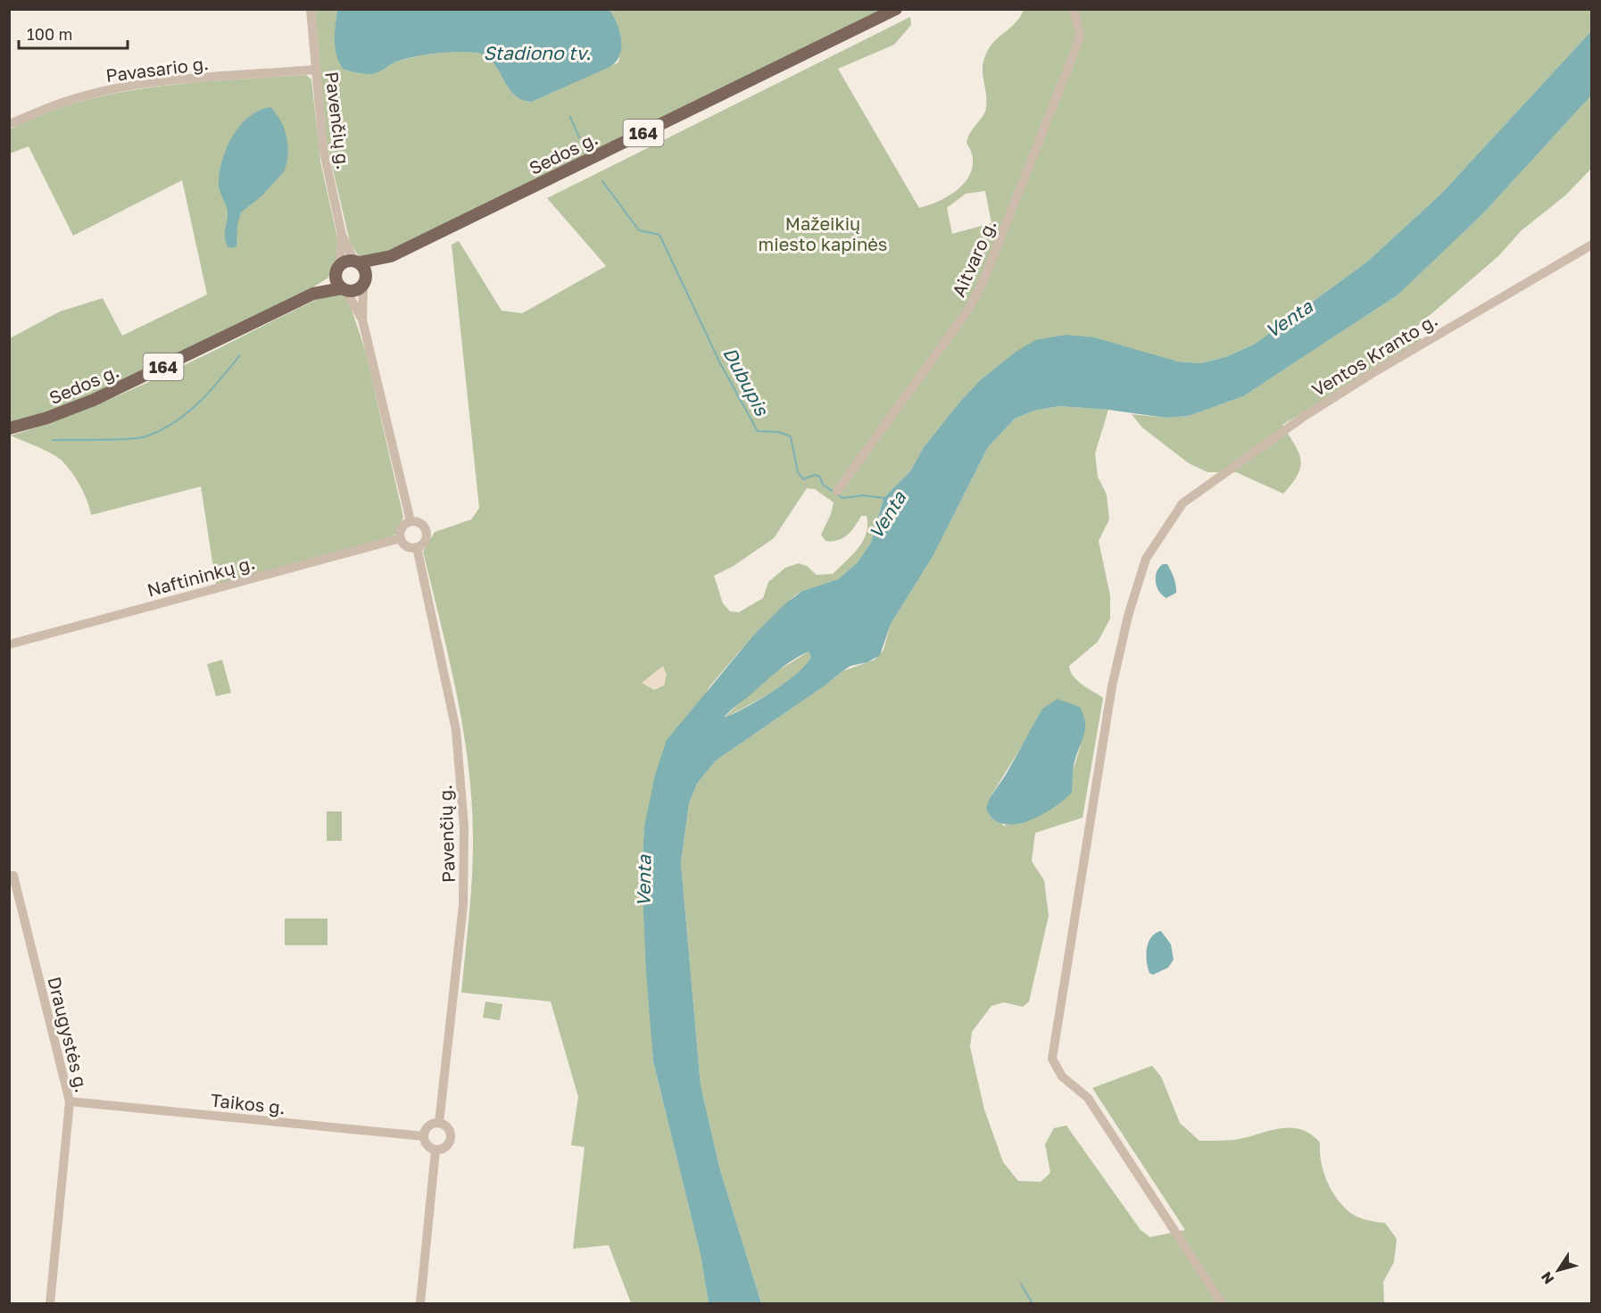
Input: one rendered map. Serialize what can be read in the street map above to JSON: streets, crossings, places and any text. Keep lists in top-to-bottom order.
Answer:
{
  "streets": {
    "main road": ["164", "Sedos g."],
    "street": [
      "Pavasario g.",
      "Pavenčių g.",
      "Aitvaro g.",
      "Ventos Kranto g.",
      "Naftininkų g.",
      "Draugystės g.",
      "Taikos g."
    ]
  },
  "crossings": [
    ["Pavasario g.", "Pavenčių g."],
    ["Pavenčių g.", "164"],
    ["Pavenčių g.", "Sedos g."],
    ["Pavenčių g.", "Naftininkų g."],
    ["Pavenčių g.", "Taikos g."],
    ["164", "Sedos g."],
    ["Draugystės g.", "Taikos g."]
  ],
  "water": ["Stadiono tv.", "Venta", "Dubupis"],
  "parks": ["Mažeikių miesto kapinės"],
  "scale_bar": "100 m",
  "north": "bottom left"
}
